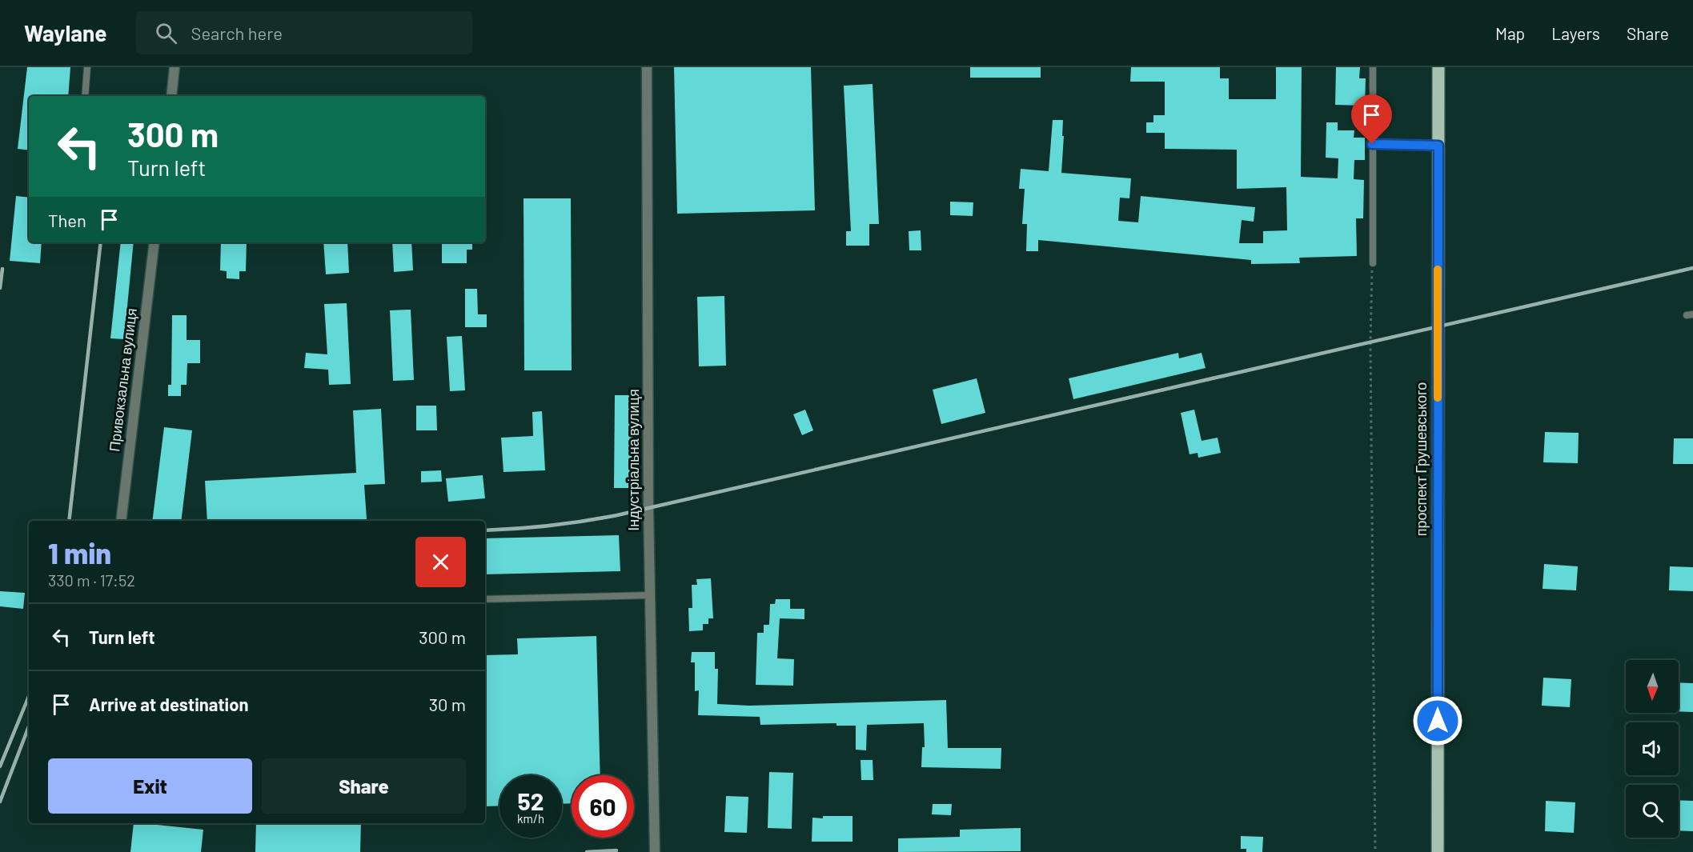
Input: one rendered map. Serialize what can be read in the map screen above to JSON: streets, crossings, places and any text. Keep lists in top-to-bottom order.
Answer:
{
  "streets": {
    "main road": ["проспект Грушевського"],
    "street": ["Привокзальна вулиця", "Індустріальна вулиця"]
  },
  "north": "bottom",
  "page": {
    "header": "Waylane",
    "search": "Search here",
    "nav": ["Map", "Layers", "Share"],
    "turn": ["300 m", "Turn left"],
    "then": "Then",
    "heading": ["1 min", "330 m · 17:52"],
    "list": [
      {
        "name": "Turn left",
        "value": "300 m"
      },
      {
        "name": "Arrive at destination",
        "value": "30 m"
      }
    ],
    "buttons": ["Exit", "Share"],
    "speed": "52 km/h",
    "limit": "60"
  }
}
